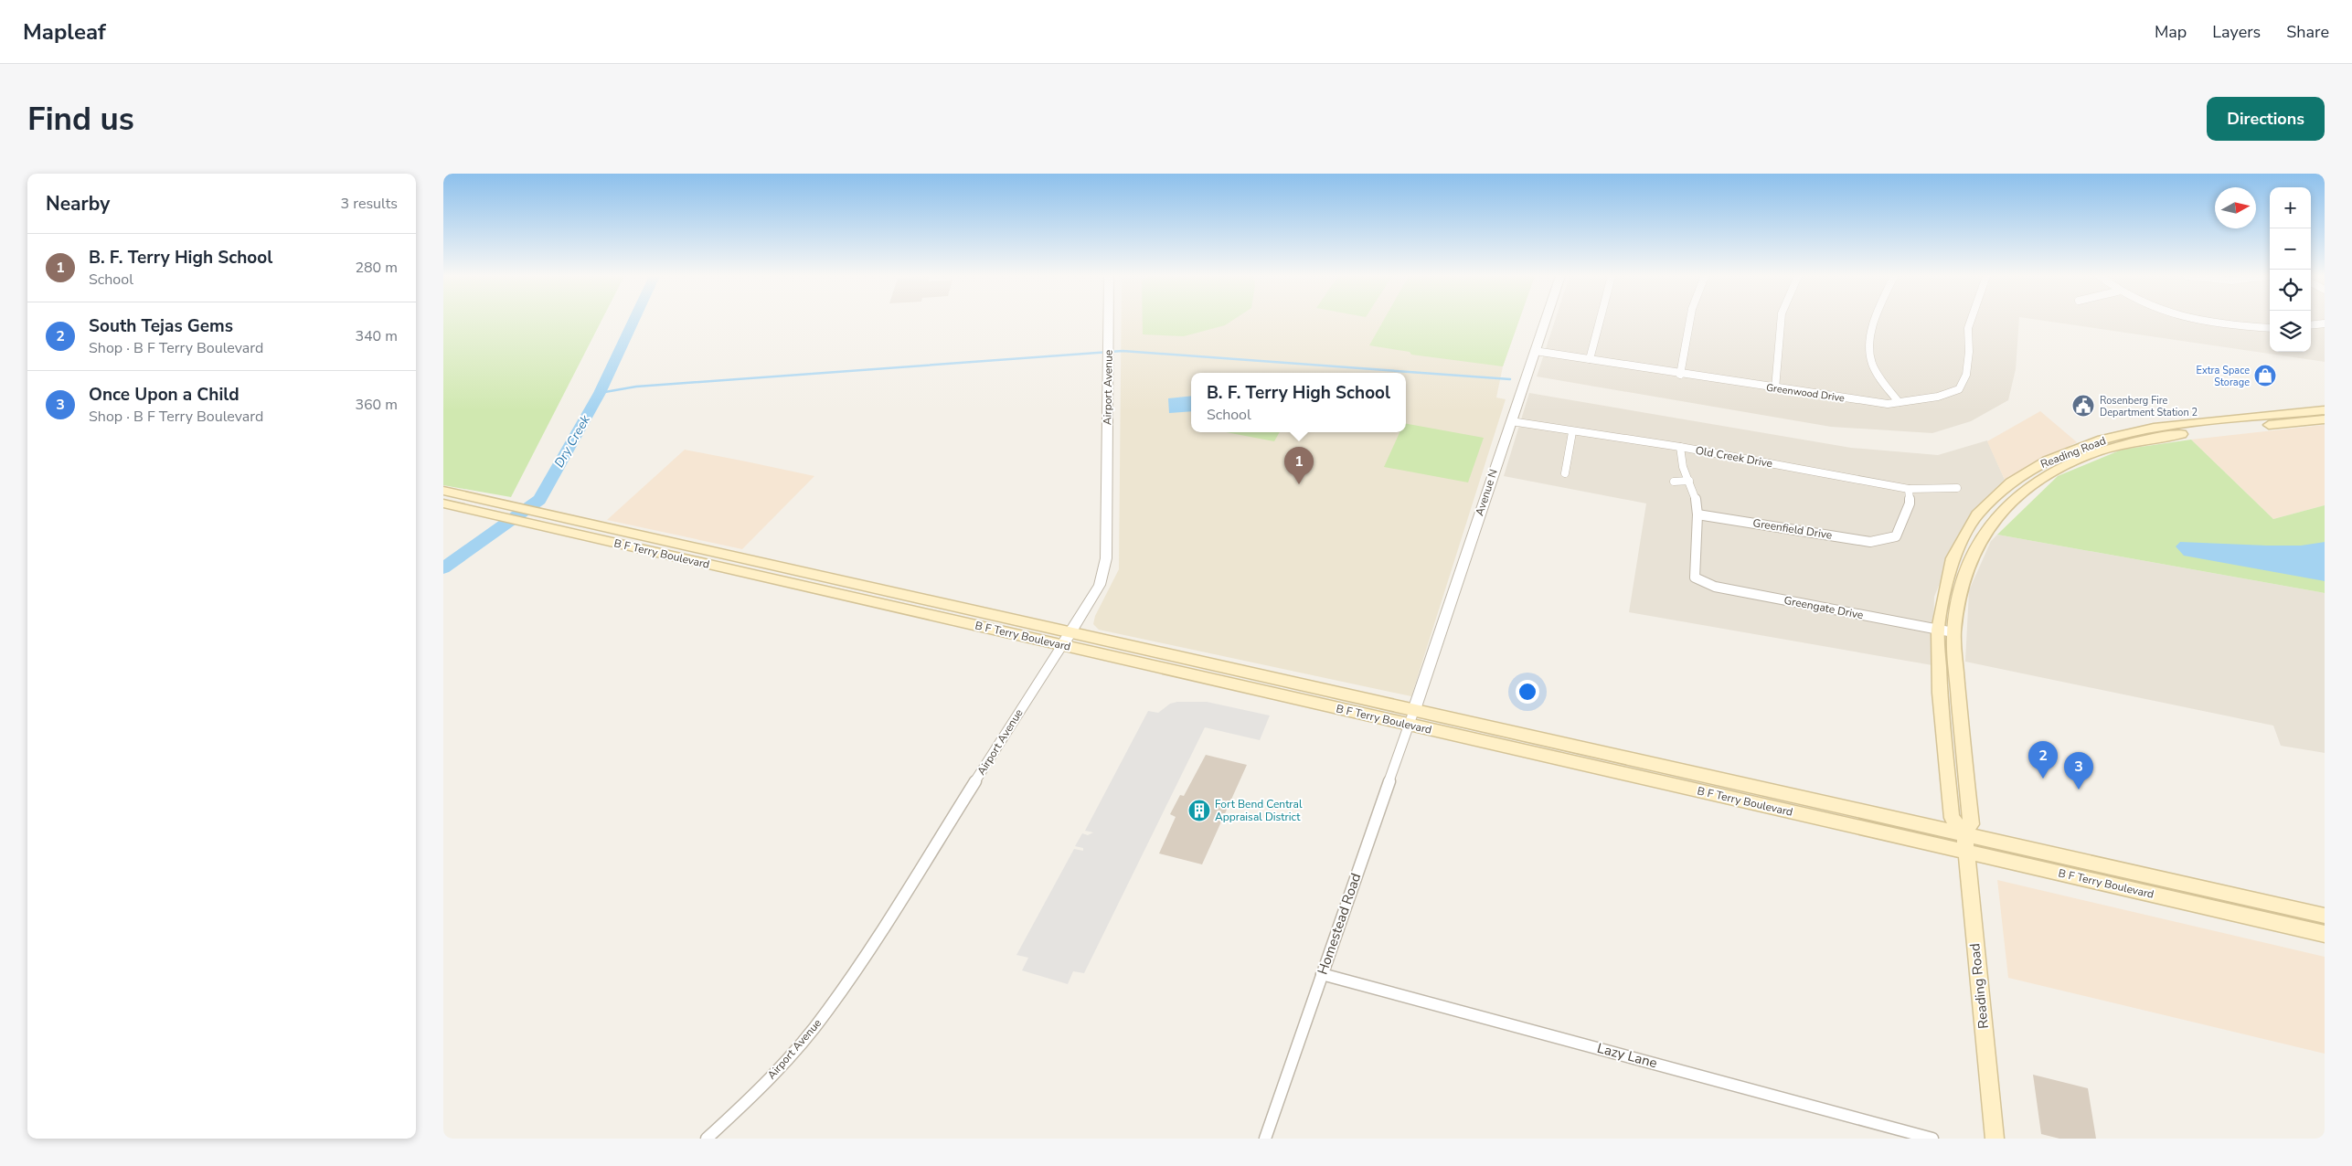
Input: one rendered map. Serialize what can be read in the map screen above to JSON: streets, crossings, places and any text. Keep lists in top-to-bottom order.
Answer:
{
  "streets": {
    "main road": ["Reading Road", "B F Terry Boulevard"],
    "street": [
      "Airport Avenue",
      "Greenwood Drive",
      "Old Creek Drive",
      "Avenue N",
      "Greenfield Drive",
      "Greengate Drive",
      "Homestead Road",
      "Lazy Lane"
    ]
  },
  "crossings": [
    ["Airport Avenue", "B F Terry Boulevard"],
    ["Greenwood Drive", "Avenue N"],
    ["Reading Road", "B F Terry Boulevard"],
    ["Reading Road", "Greengate Drive"],
    ["Old Creek Drive", "Avenue N"],
    ["Old Creek Drive", "Greenfield Drive"],
    ["Avenue N", "B F Terry Boulevard"],
    ["Avenue N", "Homestead Road"],
    ["Greenfield Drive", "Greengate Drive"],
    ["B F Terry Boulevard", "Homestead Road"],
    ["Homestead Road", "Lazy Lane"]
  ],
  "water": ["Dry Creek"],
  "places": {
    "shop": ["Extra Space Storage"],
    "public building": ["Rosenberg Fire Department Station 2"],
    "building": ["Fort Bend Central Appraisal District"]
  },
  "north": "right",
  "page": {
    "header": "Mapleaf",
    "nav": ["Map", "Layers", "Share"],
    "buttons": "Directions",
    "title": "Find us",
    "heading": ["Nearby", "3 results"],
    "map_buttons": ["+", "−"],
    "list": [
      {
        "mark": "1",
        "name": "B. F. Terry High School",
        "note": "School",
        "value": "280 m"
      },
      {
        "mark": "2",
        "name": "South Tejas Gems",
        "note": "Shop · B F Terry Boulevard",
        "value": "340 m"
      },
      {
        "mark": "3",
        "name": "Once Upon a Child",
        "note": "Shop · B F Terry Boulevard",
        "value": "360 m"
      }
    ],
    "popup": ["B. F. Terry High School", "School"],
    "pins": ["1", "2", "3"]
  }
}
